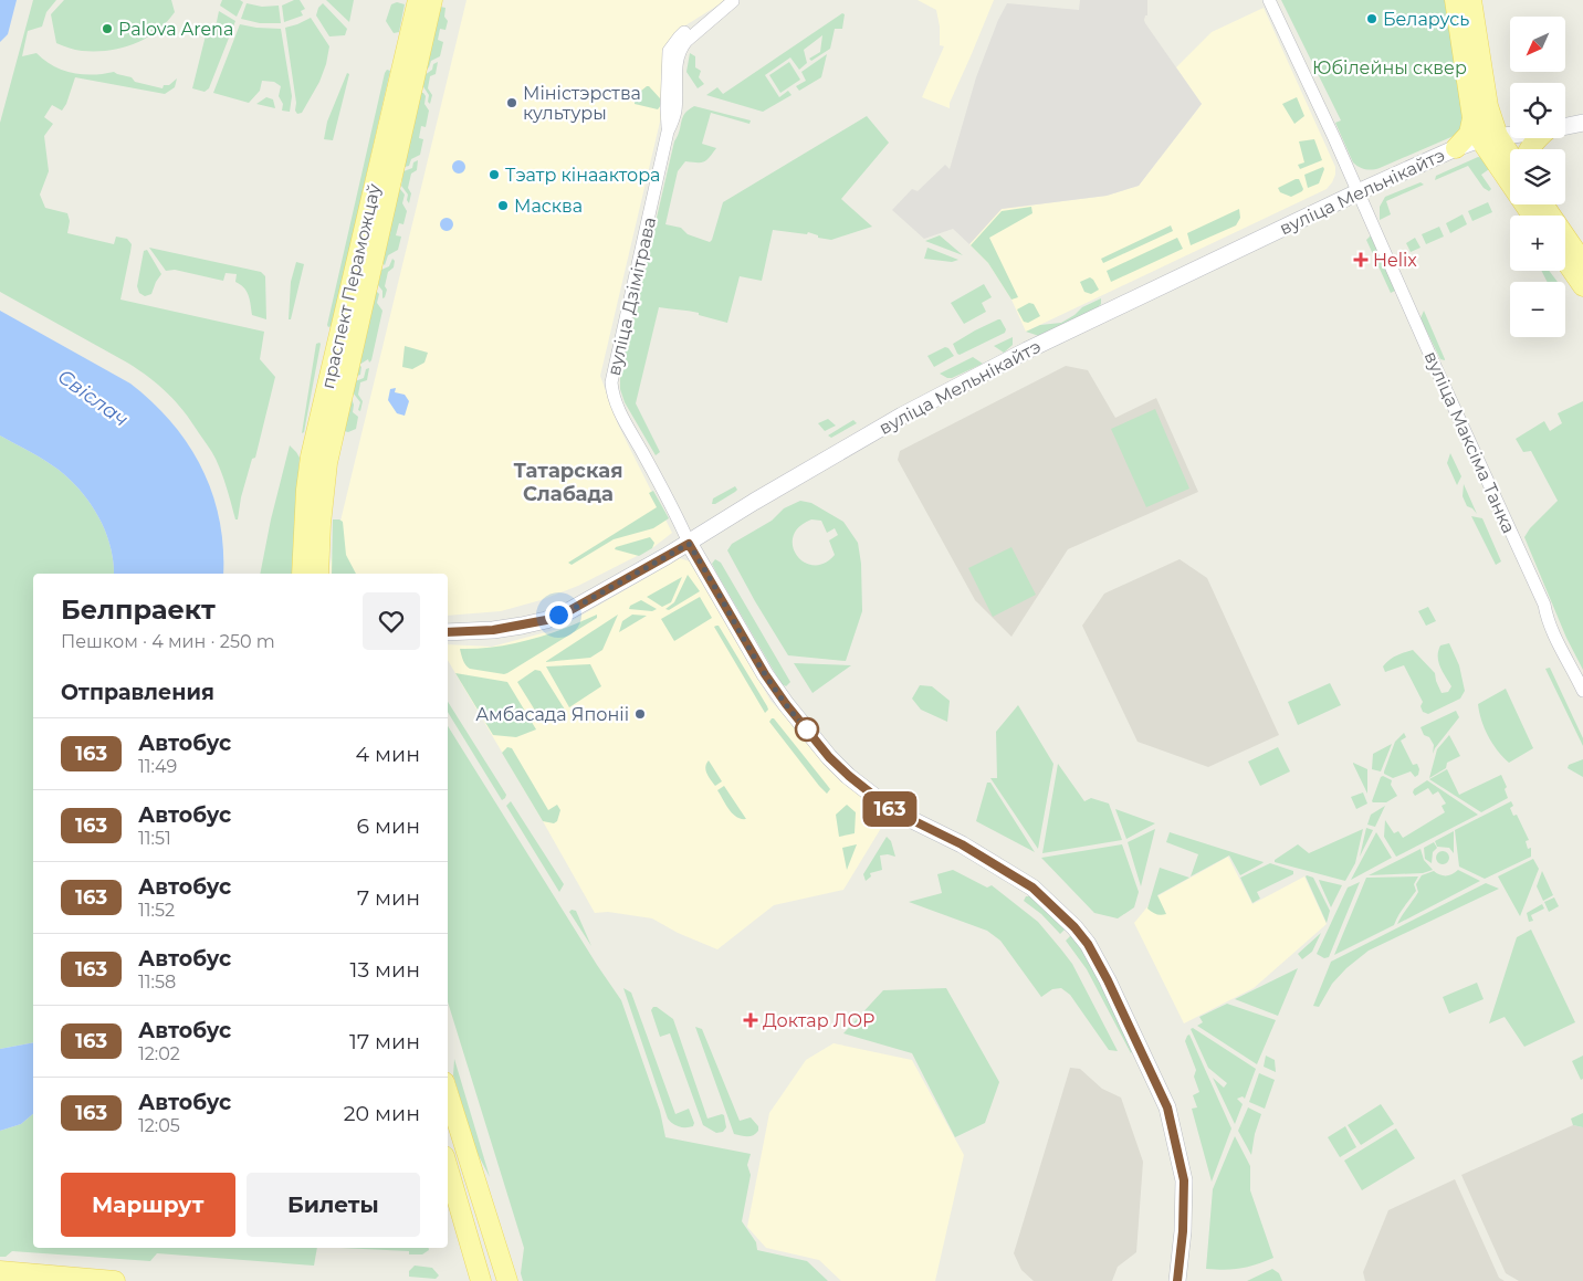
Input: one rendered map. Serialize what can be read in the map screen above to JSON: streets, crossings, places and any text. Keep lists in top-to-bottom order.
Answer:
{
  "streets": {
    "main road": ["вуліца Мельнікайтэ", "праспект Пераможцаў"],
    "street": ["вуліца Дзімітрава", "вуліца Максіма Танка"]
  },
  "crossings": [
    ["вуліца Мельнікайтэ", "вуліца Дзімітрава"],
    ["вуліца Мельнікайтэ", "вуліца Максіма Танка"]
  ],
  "districts": ["Татарская Слабада"],
  "water": ["Свіслач"],
  "parks": ["Юбілейны сквер"],
  "places": {
    "other": [
      "Беларусь",
      "Palova Arena",
      "Міністэрства культуры",
      "Тэатр кінаактора",
      "Масква",
      "Амбасада Японіі"
    ],
    "health": ["Helix", "Доктар ЛОР"]
  },
  "lines": ["bus line 163"],
  "north": "bottom left",
  "page": {
    "on_map": "163",
    "map_buttons": ["+", "−"],
    "heading": [
      ["Белпраект", "Пешком · 4 мин · 250 m"],
      "Отправления"
    ],
    "list": [
      {
        "mark": "163",
        "name": "Автобус",
        "note": "11:49",
        "value": "4 мин"
      },
      {
        "mark": "163",
        "name": "Автобус",
        "note": "11:51",
        "value": "6 мин"
      },
      {
        "mark": "163",
        "name": "Автобус",
        "note": "11:52",
        "value": "7 мин"
      },
      {
        "mark": "163",
        "name": "Автобус",
        "note": "11:58",
        "value": "13 мин"
      },
      {
        "mark": "163",
        "name": "Автобус",
        "note": "12:02",
        "value": "17 мин"
      },
      {
        "mark": "163",
        "name": "Автобус",
        "note": "12:05",
        "value": "20 мин"
      }
    ],
    "buttons": ["Маршрут", "Билеты"]
  }
}
